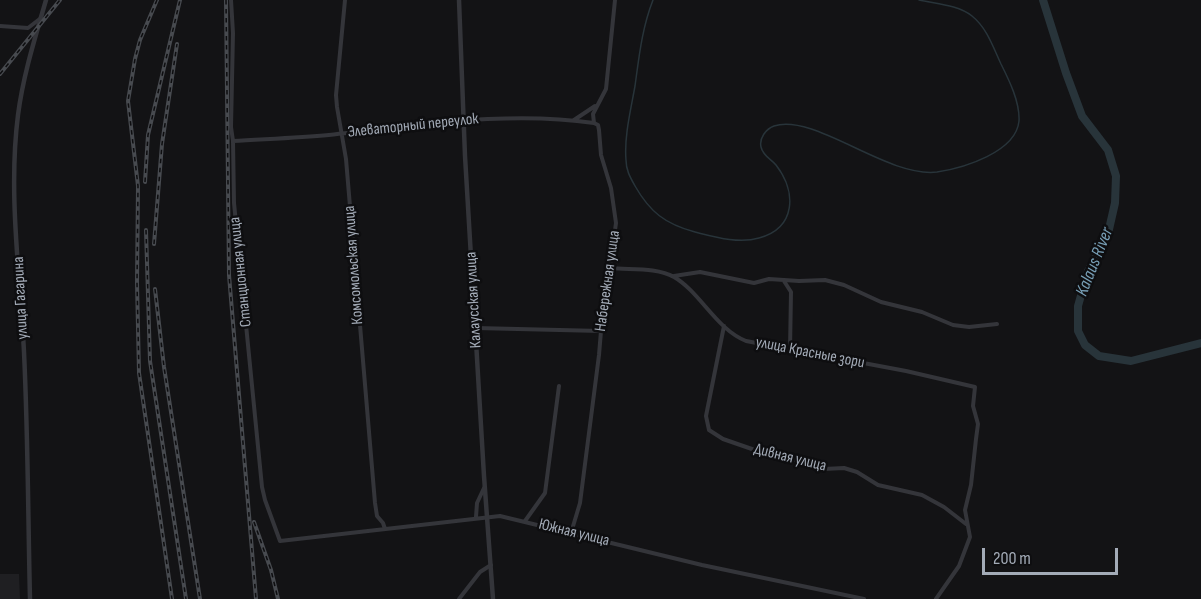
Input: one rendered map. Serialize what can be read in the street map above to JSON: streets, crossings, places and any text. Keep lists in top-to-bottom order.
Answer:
{
  "streets": {
    "street": [
      "Элеваторный переулок",
      "Комсомольская улица",
      "Станционная улица",
      "Набережная улица",
      "улица Гагарина",
      "Калаусская улица",
      "улица Красные зори",
      "Дивная улица",
      "Южная улица"
    ]
  },
  "crossings": [
    ["Элеваторный переулок", "Комсомольская улица"],
    ["Элеваторный переулок", "Станционная улица"],
    ["Элеваторный переулок", "Набережная улица"],
    ["Элеваторный переулок", "Калаусская улица"],
    ["Комсомольская улица", "Южная улица"],
    ["Станционная улица", "Южная улица"],
    ["Набережная улица", "Южная улица"],
    ["Калаусская улица", "Южная улица"],
    ["улица Красные зори", "Дивная улица"]
  ],
  "water": ["Kalaus River"],
  "scale_bar": "200 m"
}
